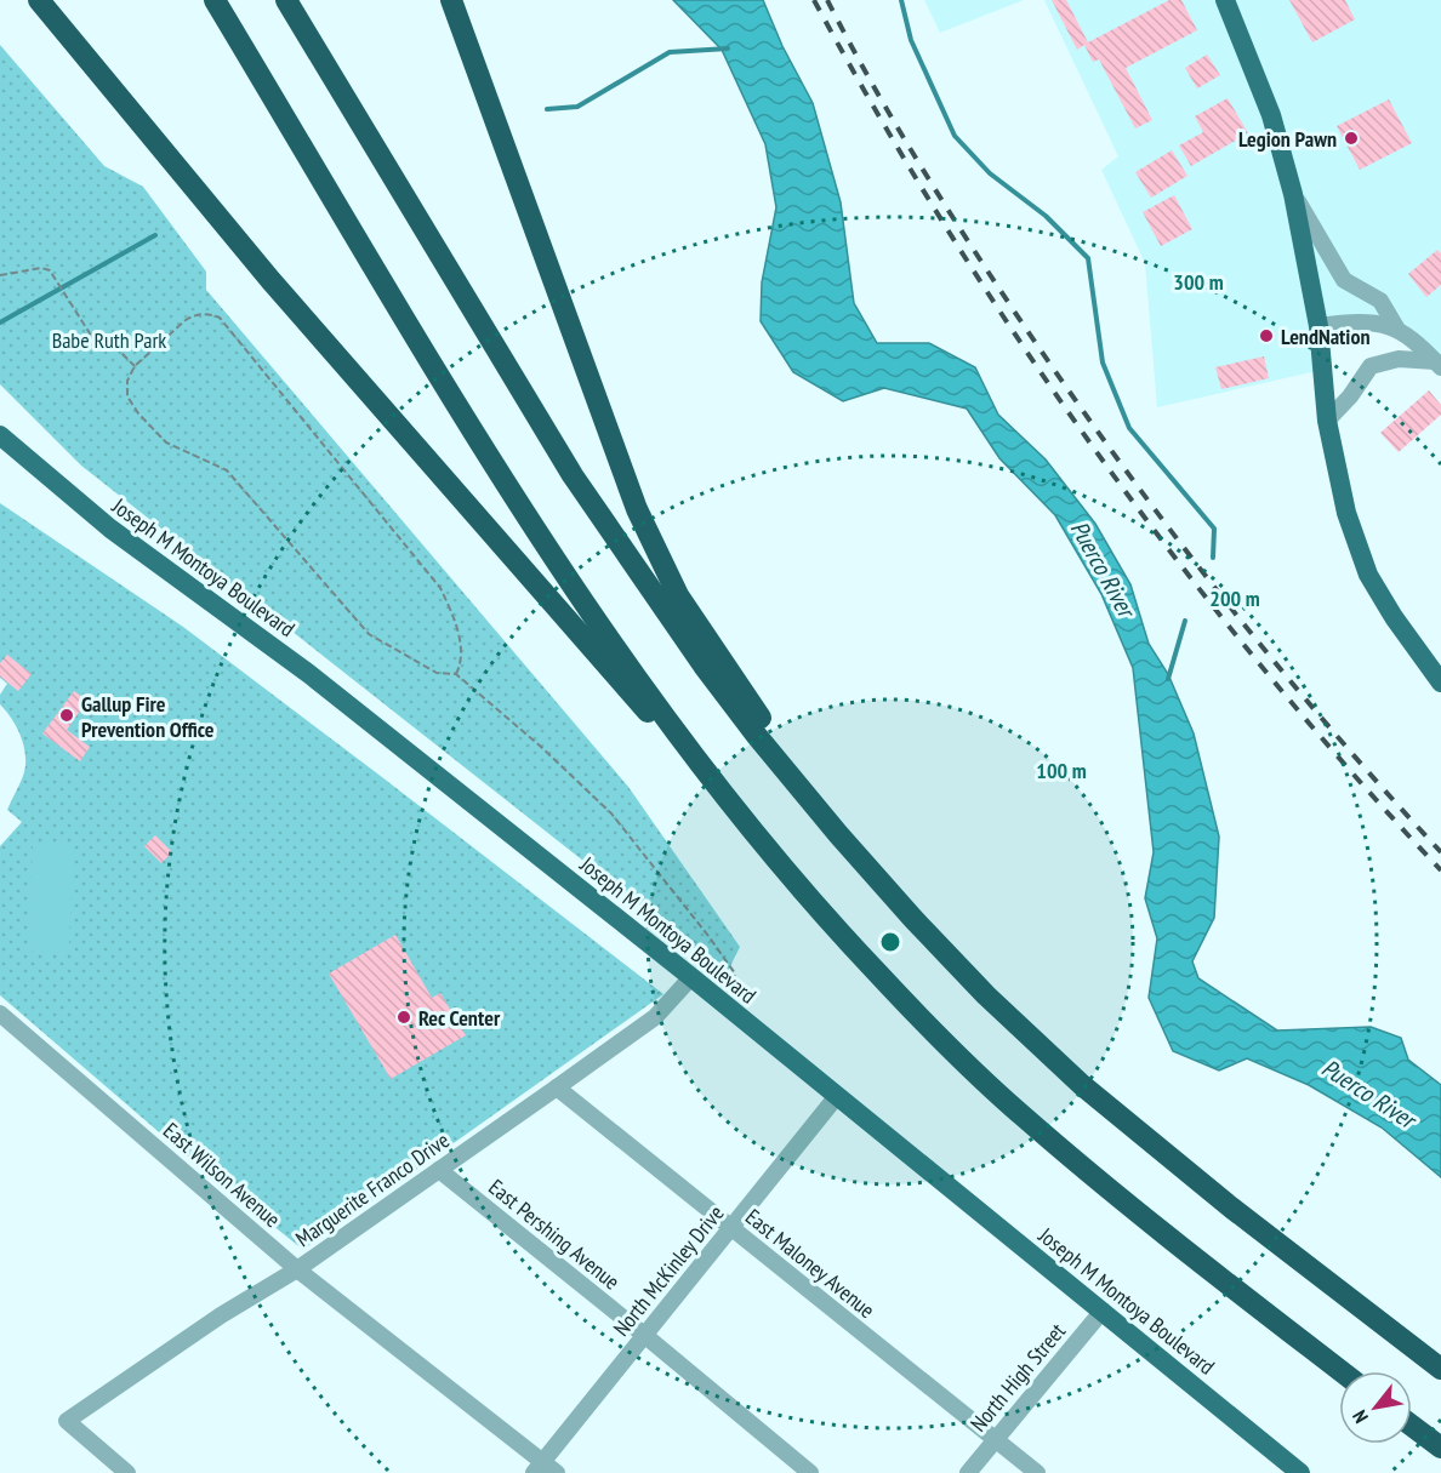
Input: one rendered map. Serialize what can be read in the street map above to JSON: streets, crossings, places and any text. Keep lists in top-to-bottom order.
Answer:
{
  "streets": {
    "main road": ["Joseph M Montoya Boulevard"],
    "street": [
      "East Wilson Avenue",
      "Marguerite Franco Drive",
      "East Pershing Avenue",
      "East Maloney Avenue",
      "North McKinley Drive",
      "North High Street"
    ]
  },
  "crossings": [
    ["Joseph M Montoya Boulevard", "Marguerite Franco Drive"],
    ["Joseph M Montoya Boulevard", "North McKinley Drive"],
    ["Joseph M Montoya Boulevard", "North High Street"],
    ["East Wilson Avenue", "Marguerite Franco Drive"],
    ["East Wilson Avenue", "North McKinley Drive"],
    ["Marguerite Franco Drive", "East Pershing Avenue"],
    ["Marguerite Franco Drive", "East Maloney Avenue"],
    ["East Pershing Avenue", "North McKinley Drive"],
    ["East Maloney Avenue", "North McKinley Drive"],
    ["East Maloney Avenue", "North High Street"]
  ],
  "water": ["Puerco River"],
  "parks": ["Babe Ruth Park"],
  "places": [
    "Legion Pawn",
    "LendNation",
    "Gallup Fire Prevention Office",
    "Rec Center"
  ],
  "north": "bottom left",
  "rings": ["300 m", "200 m", "100 m"]
}
